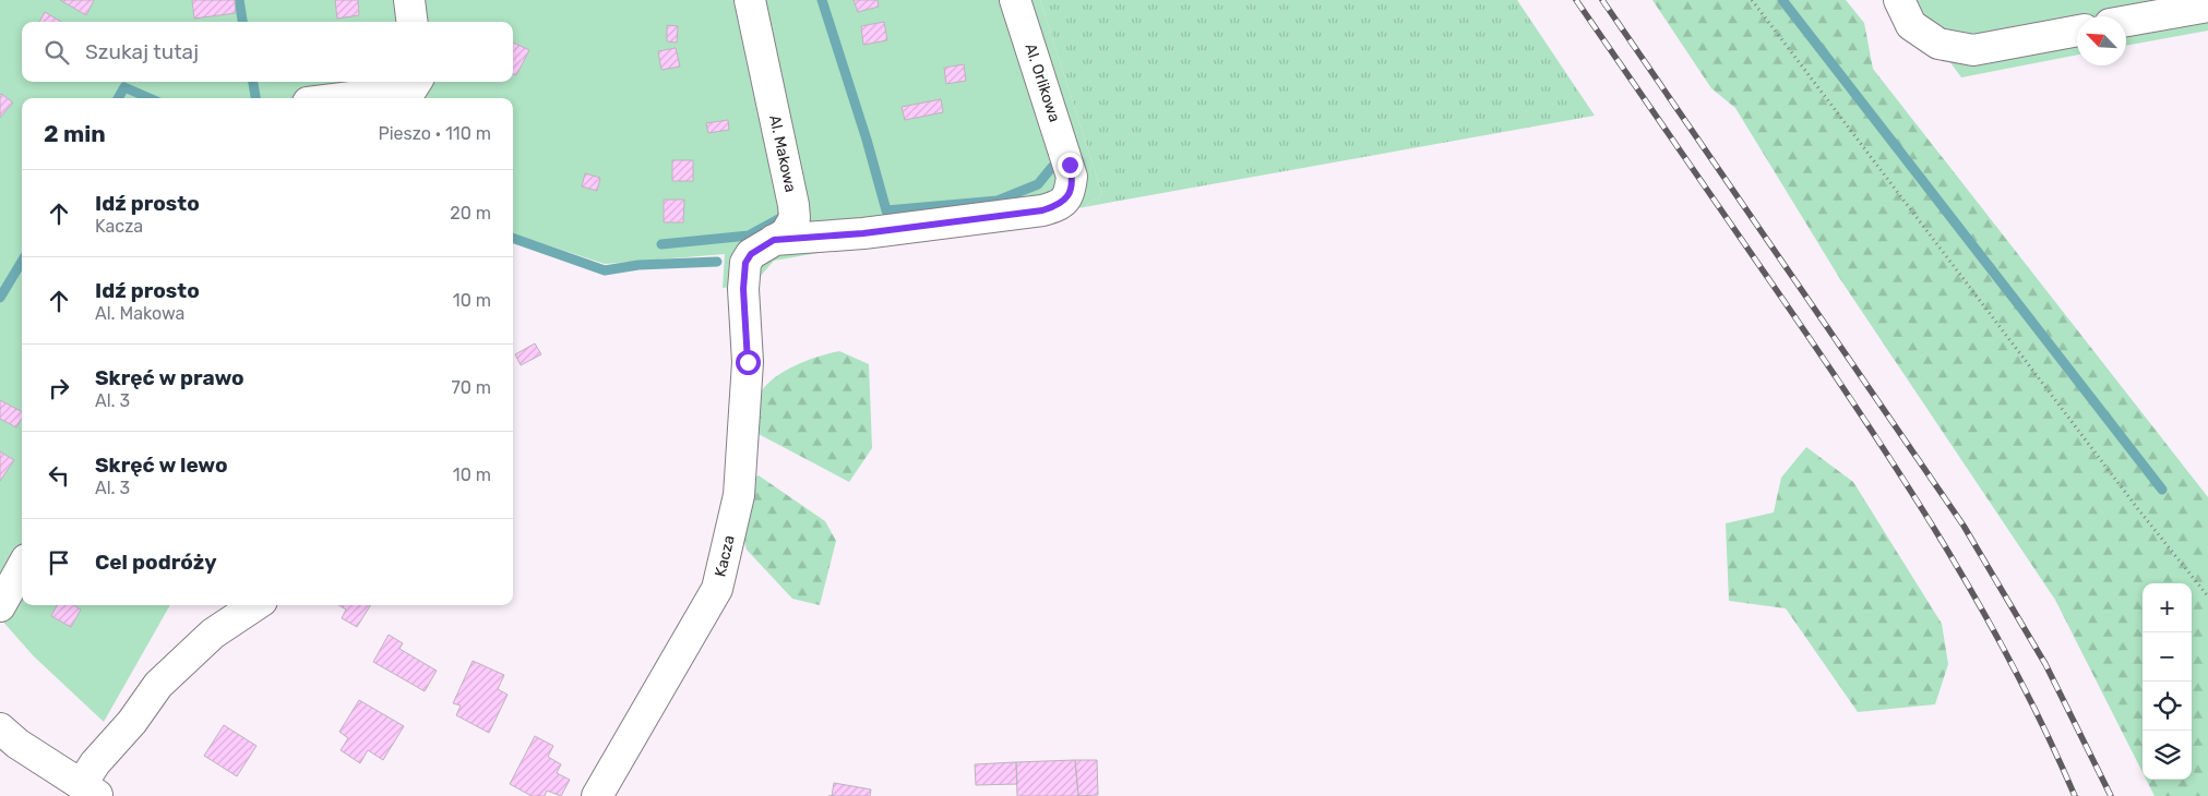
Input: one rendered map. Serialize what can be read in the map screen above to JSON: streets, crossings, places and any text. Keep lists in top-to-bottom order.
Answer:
{
  "streets": {
    "street": ["Al. Orlikowa", "Al. Makowa", "Kacza"]
  },
  "crossings": [
    ["Al. Orlikowa", "Al. Makowa"],
    ["Al. Makowa", "Kacza"]
  ],
  "north": "top left",
  "page": {
    "search": "Szukaj tutaj",
    "heading": ["2 min", "Pieszo · 110 m"],
    "list": [
      ["Idź prosto", "Kacza", "20 m"],
      ["Idź prosto", "Al. Makowa", "10 m"],
      ["Skręć w prawo", "Al. 3", "70 m"],
      ["Skręć w lewo", "Al. 3", "10 m"],
      "Cel podróży"
    ],
    "map_buttons": ["+", "−"]
  }
}
